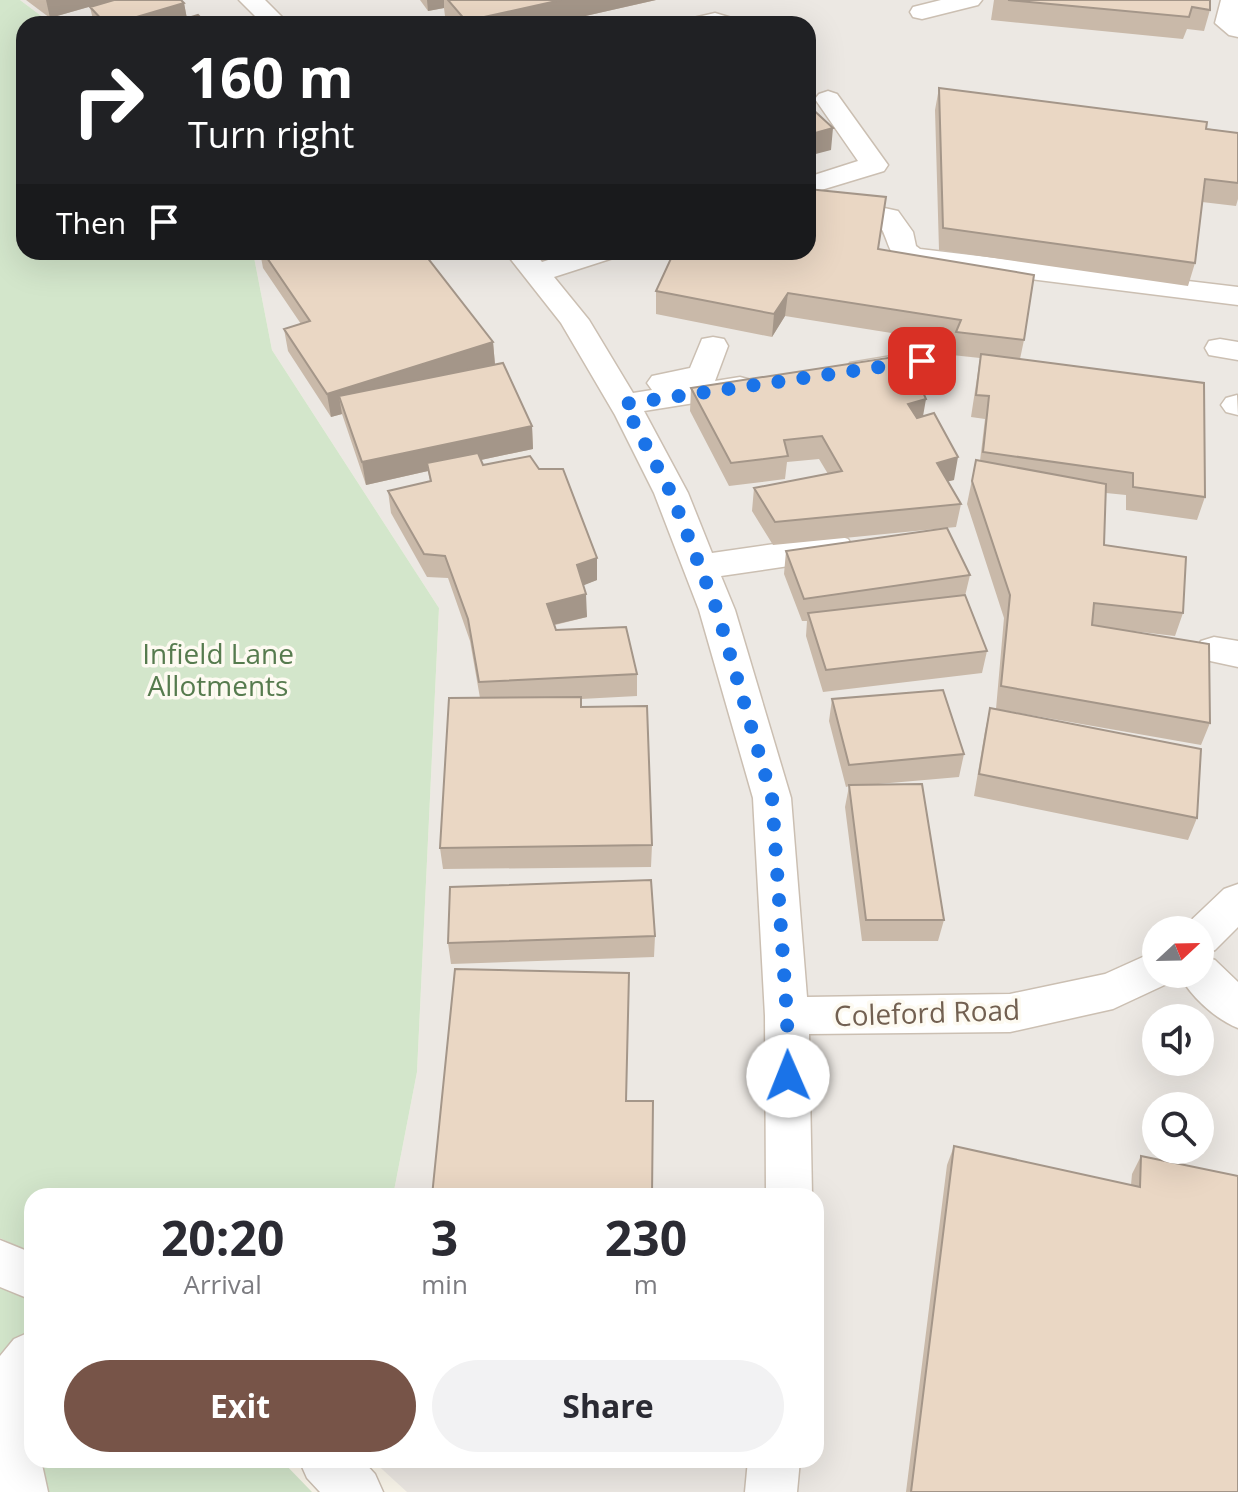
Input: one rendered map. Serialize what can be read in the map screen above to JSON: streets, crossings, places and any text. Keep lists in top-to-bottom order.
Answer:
{
  "streets": {
    "street": ["Coleford Road"]
  },
  "parks": ["Infield Lane Allotments"],
  "north": "right",
  "page": {
    "turn": ["160 m", "Turn right"],
    "then": "Then",
    "eta": [
      "20:20",
      "Arrival",
      "3",
      "min",
      "230",
      "m"
    ],
    "buttons": ["Exit", "Share"]
  }
}
